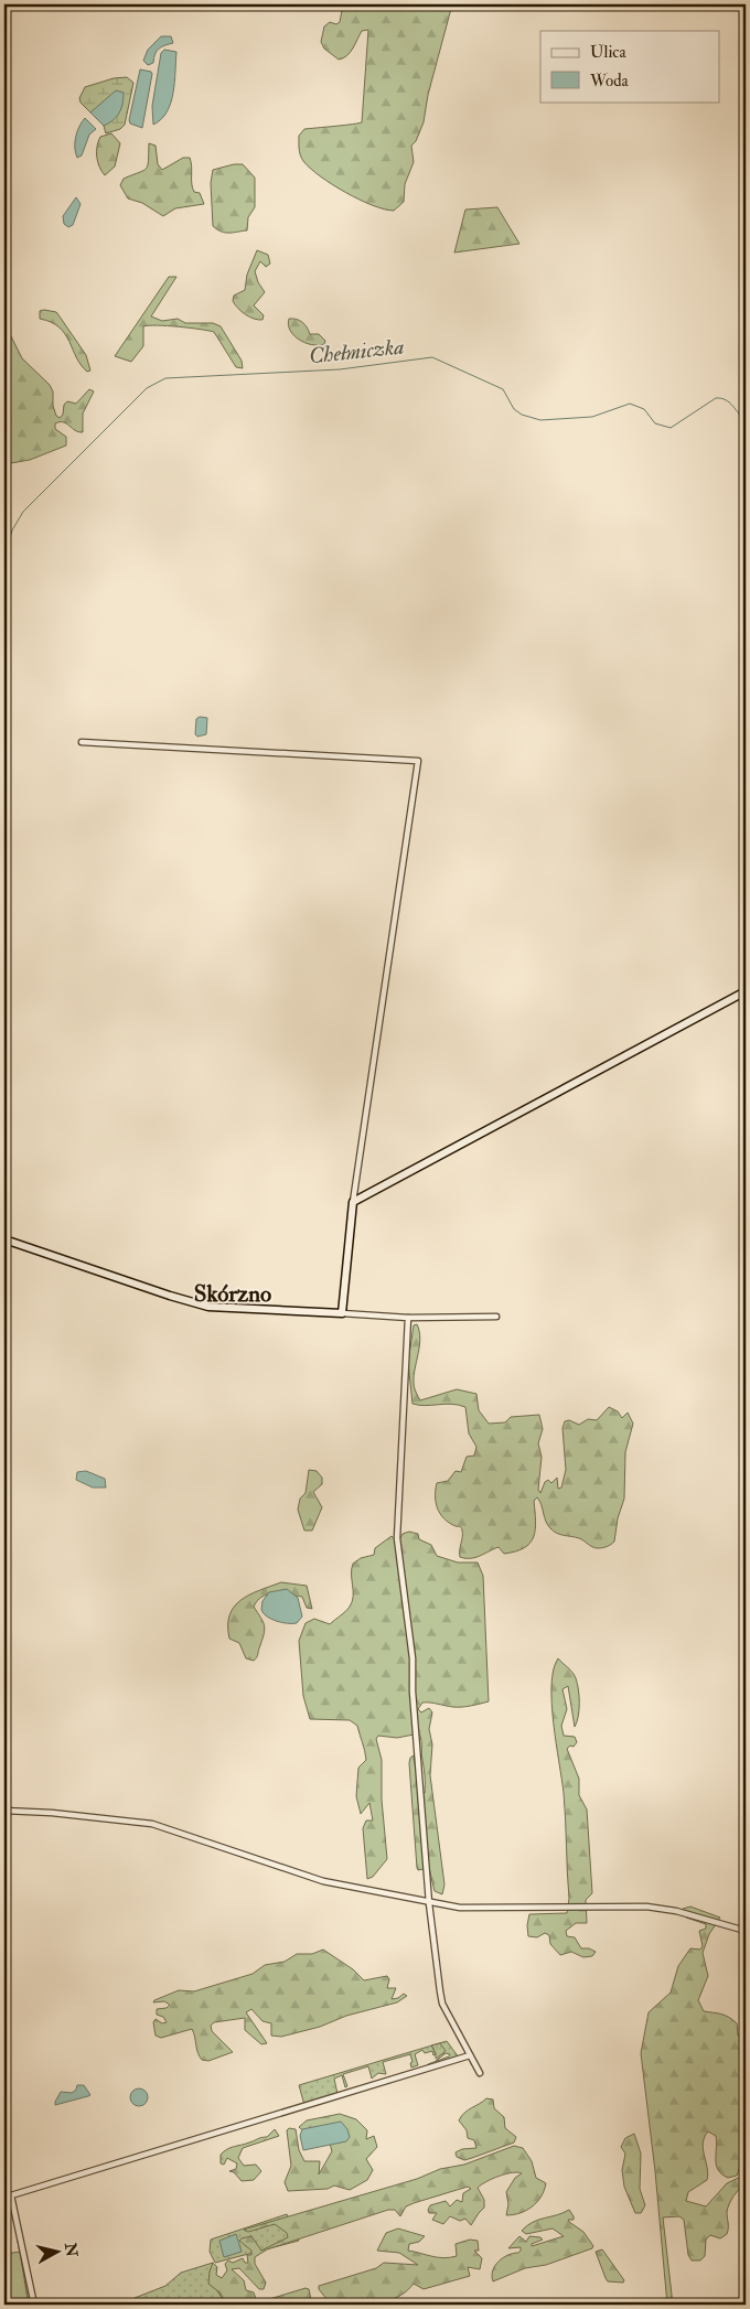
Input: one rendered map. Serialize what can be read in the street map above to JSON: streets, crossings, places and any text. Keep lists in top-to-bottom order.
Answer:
{
  "districts": ["Skórzno"],
  "water": ["Chełmiczka"],
  "legend": ["Ulica", "Woda"],
  "north": "right"
}
